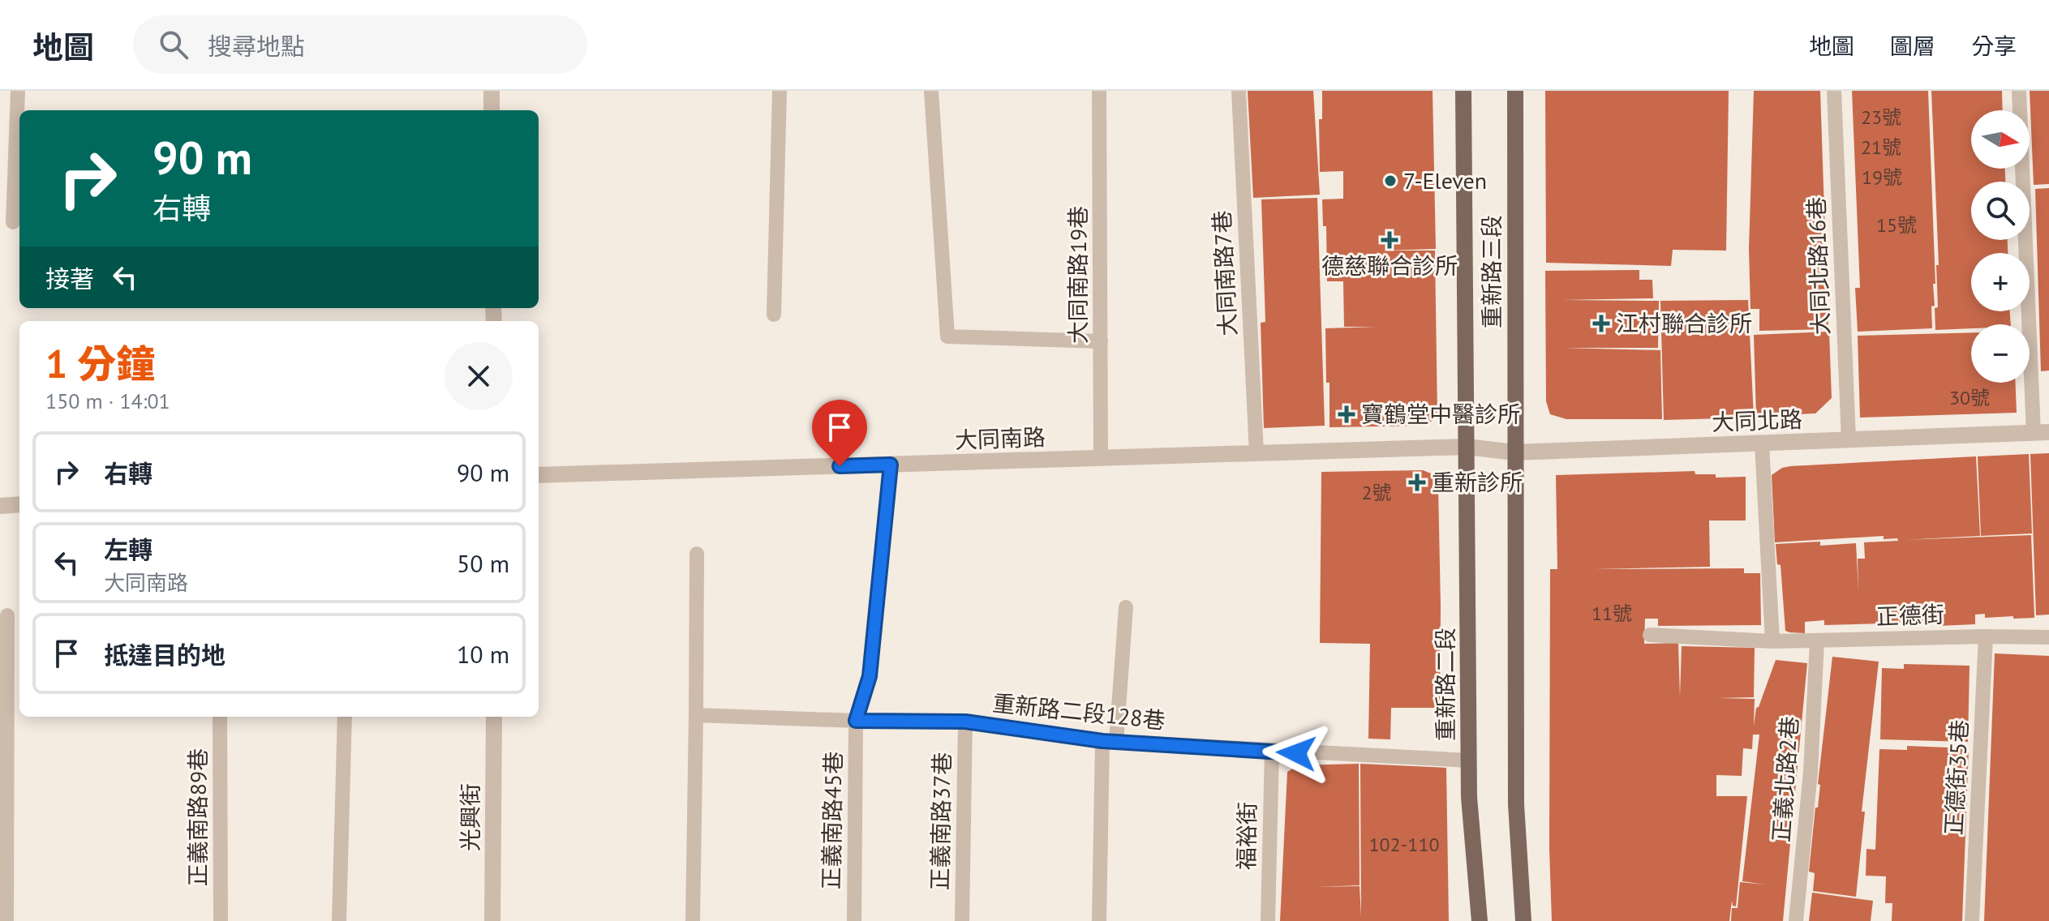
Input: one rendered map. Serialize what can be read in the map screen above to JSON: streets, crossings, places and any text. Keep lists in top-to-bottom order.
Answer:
{
  "streets": {
    "main road": ["重新路三段", "重新路二段"],
    "street": ["大同北路", "大同南路", "光興街"],
    "lane": [
      "大同北路16巷",
      "大同南路7巷",
      "大同南路19巷",
      "正德街",
      "重新路二段128巷",
      "正德街35巷",
      "正義北路2巷",
      "正義南路89巷",
      "正義南路45巷",
      "正義南路37巷",
      "福裕街"
    ]
  },
  "crossings": [
    ["大同北路16巷", "大同北路"],
    ["重新路三段", "大同北路"],
    ["重新路三段", "大同南路"],
    ["重新路三段", "重新路二段"],
    ["大同南路7巷", "大同南路"],
    ["大同南路19巷", "大同南路"],
    ["大同北路", "大同南路"],
    ["大同北路", "重新路二段"],
    ["大同南路", "重新路二段"],
    ["大同南路", "正義南路45巷"],
    ["正德街", "正德街35巷"],
    ["正德街", "正義北路2巷"],
    ["重新路二段", "重新路二段128巷"],
    ["重新路二段128巷", "正義南路45巷"],
    ["重新路二段128巷", "正義南路37巷"],
    ["重新路二段128巷", "福裕街"]
  ],
  "places": {
    "other": ["7-Eleven"],
    "health": [
      "德慈聯合診所",
      "江村聯合診所",
      "寶鶴堂中醫診所",
      "重新診所"
    ]
  },
  "house_numbers": [
    "23號",
    "21號",
    "19號",
    "15號",
    "30號",
    "2號",
    "11號",
    "102-110"
  ],
  "north": "right",
  "page": {
    "header": "地圖",
    "search": "搜尋地點",
    "nav": ["地圖", "圖層", "分享"],
    "map_buttons": ["+", "−"],
    "turn": ["90 m", "右轉"],
    "then": "接著",
    "heading": ["1 分鐘", "150 m · 14:01"],
    "list": [
      {
        "name": "右轉",
        "value": "90 m"
      },
      {
        "name": "左轉",
        "note": "大同南路",
        "value": "50 m"
      },
      {
        "name": "抵達目的地",
        "value": "10 m"
      }
    ]
  }
}
